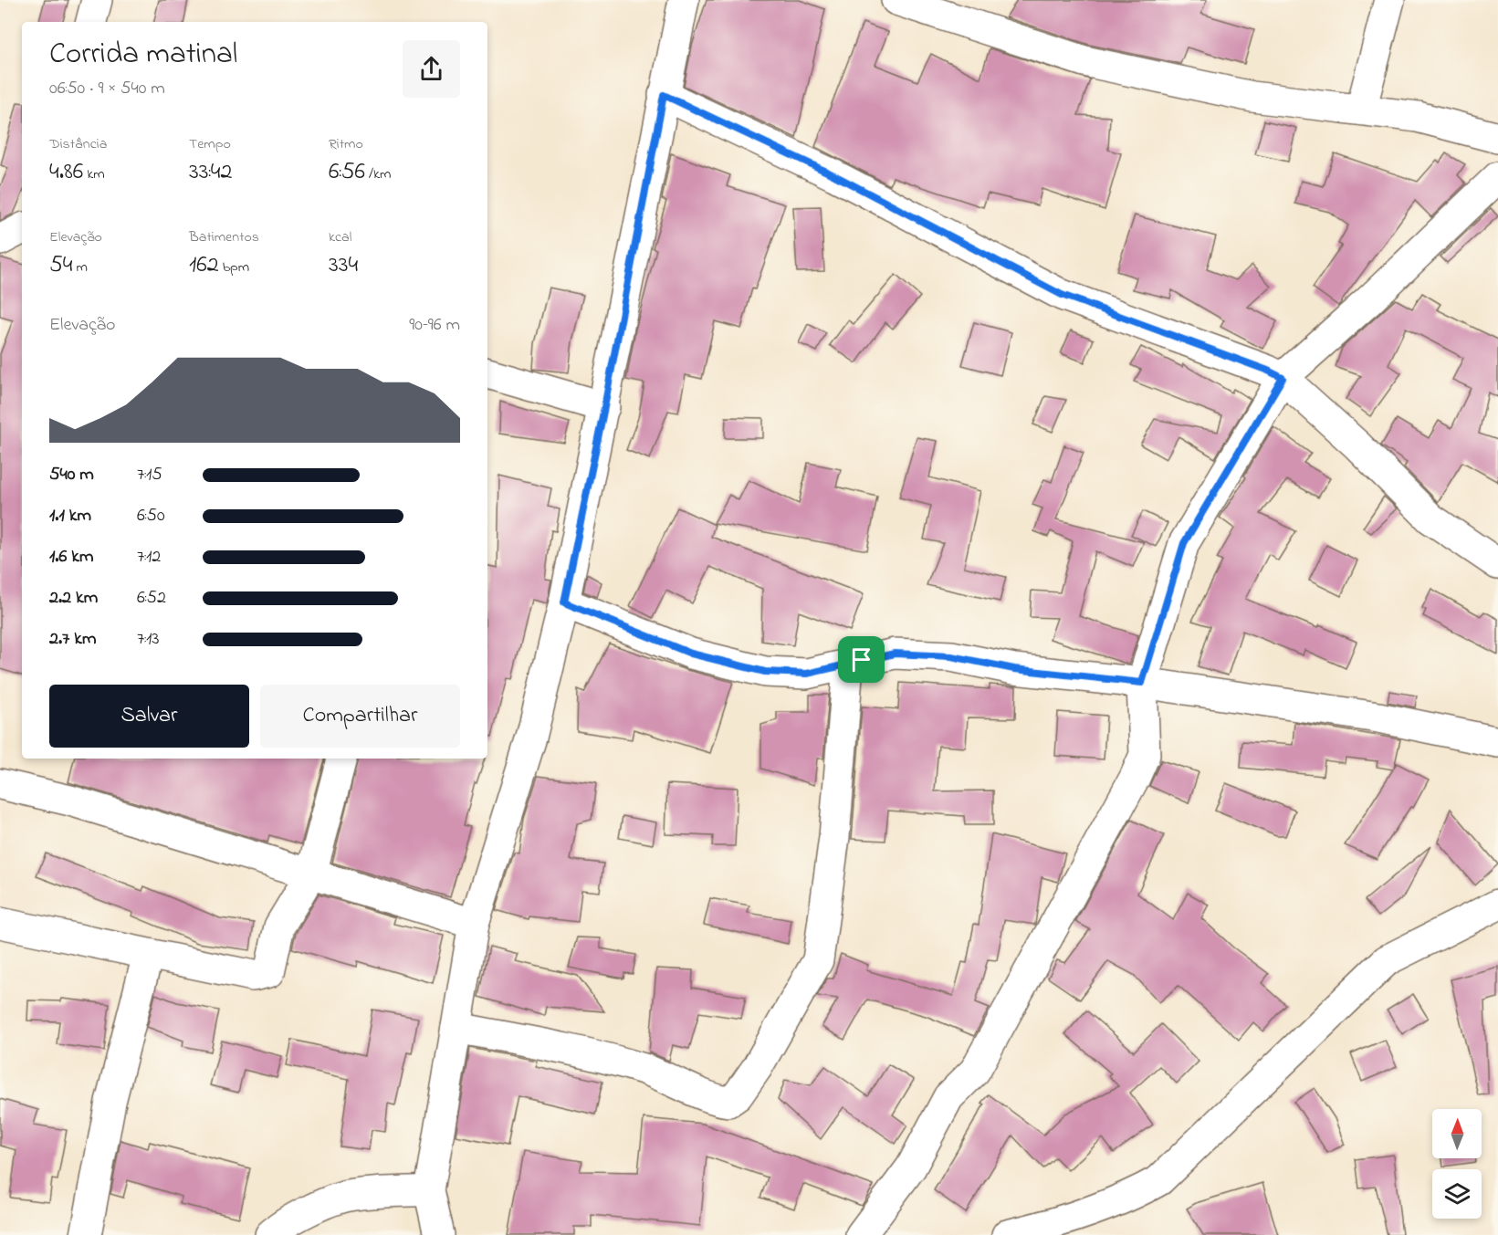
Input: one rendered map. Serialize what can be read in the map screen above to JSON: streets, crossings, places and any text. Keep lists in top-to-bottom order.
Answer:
{
  "north": "top",
  "page": {
    "heading": ["Corrida matinal", "06:50 · 9 × 540 m"],
    "stats": [
      ["Distância", "4.86 km"],
      ["Tempo", "33:42"],
      ["Ritmo", "6:56 /km"],
      ["Elevação", "54 m"],
      ["Batimentos", "162 bpm"],
      ["kcal", "334"]
    ],
    "chart": ["Elevação", "90–96 m"],
    "list": [
      {
        "name": "540 m",
        "note": "7:15"
      },
      {
        "name": "1.1 km",
        "note": "6:50"
      },
      {
        "name": "1.6 km",
        "note": "7:12"
      },
      {
        "name": "2.2 km",
        "note": "6:52"
      },
      {
        "name": "2.7 km",
        "note": "7:13"
      }
    ],
    "buttons": ["Salvar", "Compartilhar"]
  }
}
